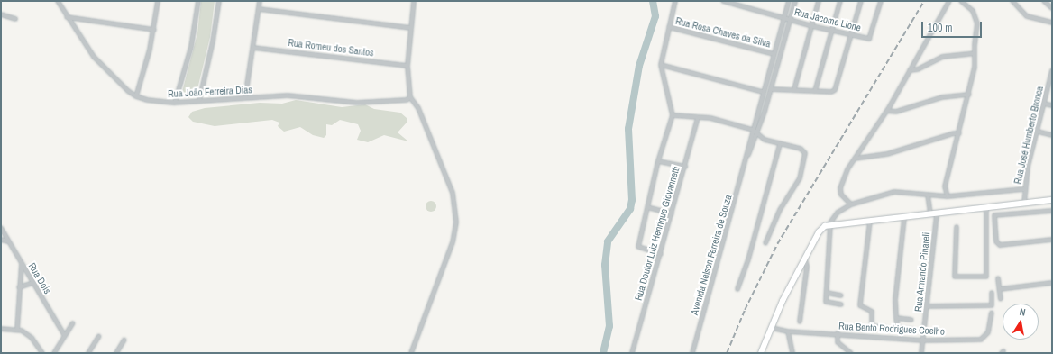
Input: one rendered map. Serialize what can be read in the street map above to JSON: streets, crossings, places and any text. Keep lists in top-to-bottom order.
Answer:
{
  "streets": {
    "street": [
      "Rua Jácome Lione",
      "Rua Rosa Chaves da Silva",
      "Rua Romeu dos Santos",
      "Rua João Ferreira Dias",
      "Rua José Humberto Bronca",
      "Rua Doutor Luiz Henrique Giovannetti",
      "Avenida Nelson Ferreira de Souza",
      "Rua Armando Pinareli",
      "Rua Dois",
      "Rua Bento Rodrigues Coelho"
    ]
  },
  "crossings": [
    ["Rua Jácome Lione", "Avenida Nelson Ferreira de Souza"],
    ["Rua Rosa Chaves da Silva", "Avenida Nelson Ferreira de Souza"],
    ["Rua Armando Pinareli", "Rua Bento Rodrigues Coelho"]
  ],
  "scale_bar": "100 m",
  "north": "top"
}
